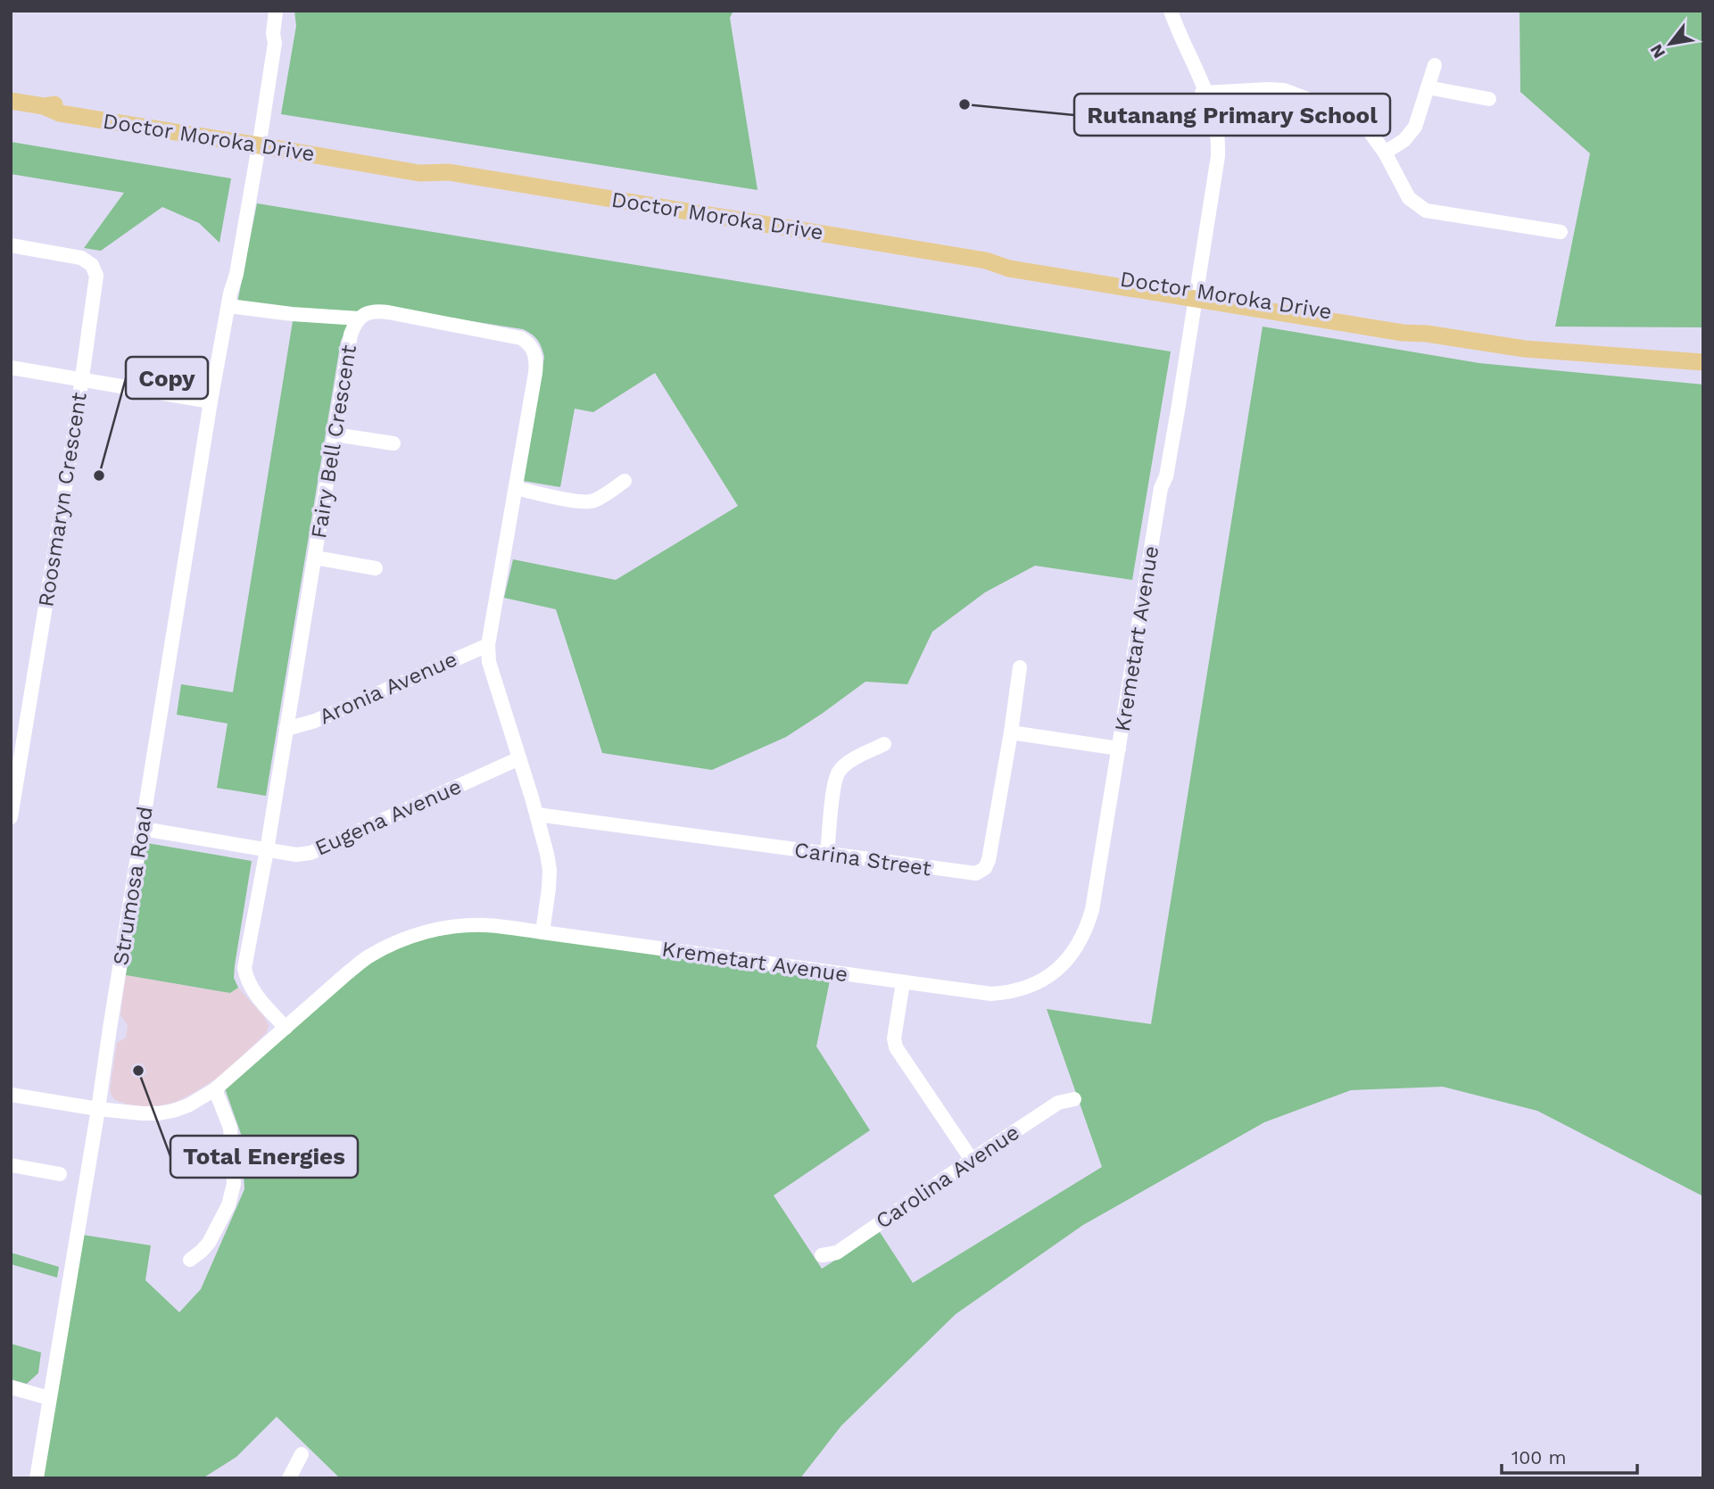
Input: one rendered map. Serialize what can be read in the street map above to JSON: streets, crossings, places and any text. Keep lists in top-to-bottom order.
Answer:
{
  "streets": {
    "main road": ["Doctor Moroka Drive"],
    "street": [
      "Fairy Bell Crescent",
      "Roosmaryn Crescent",
      "Kremetart Avenue",
      "Aronia Avenue",
      "Eugena Avenue",
      "Carina Street",
      "Strumosa Road",
      "Carolina Avenue"
    ]
  },
  "crossings": [
    ["Doctor Moroka Drive", "Kremetart Avenue"],
    ["Doctor Moroka Drive", "Strumosa Road"],
    ["Fairy Bell Crescent", "Kremetart Avenue"],
    ["Fairy Bell Crescent", "Aronia Avenue"],
    ["Fairy Bell Crescent", "Eugena Avenue"],
    ["Fairy Bell Crescent", "Carina Street"],
    ["Kremetart Avenue", "Strumosa Road"],
    ["Eugena Avenue", "Strumosa Road"]
  ],
  "places": ["Rutanang Primary School", "Copy", "Total Energies"],
  "scale_bar": "100 m",
  "north": "bottom left"
}
